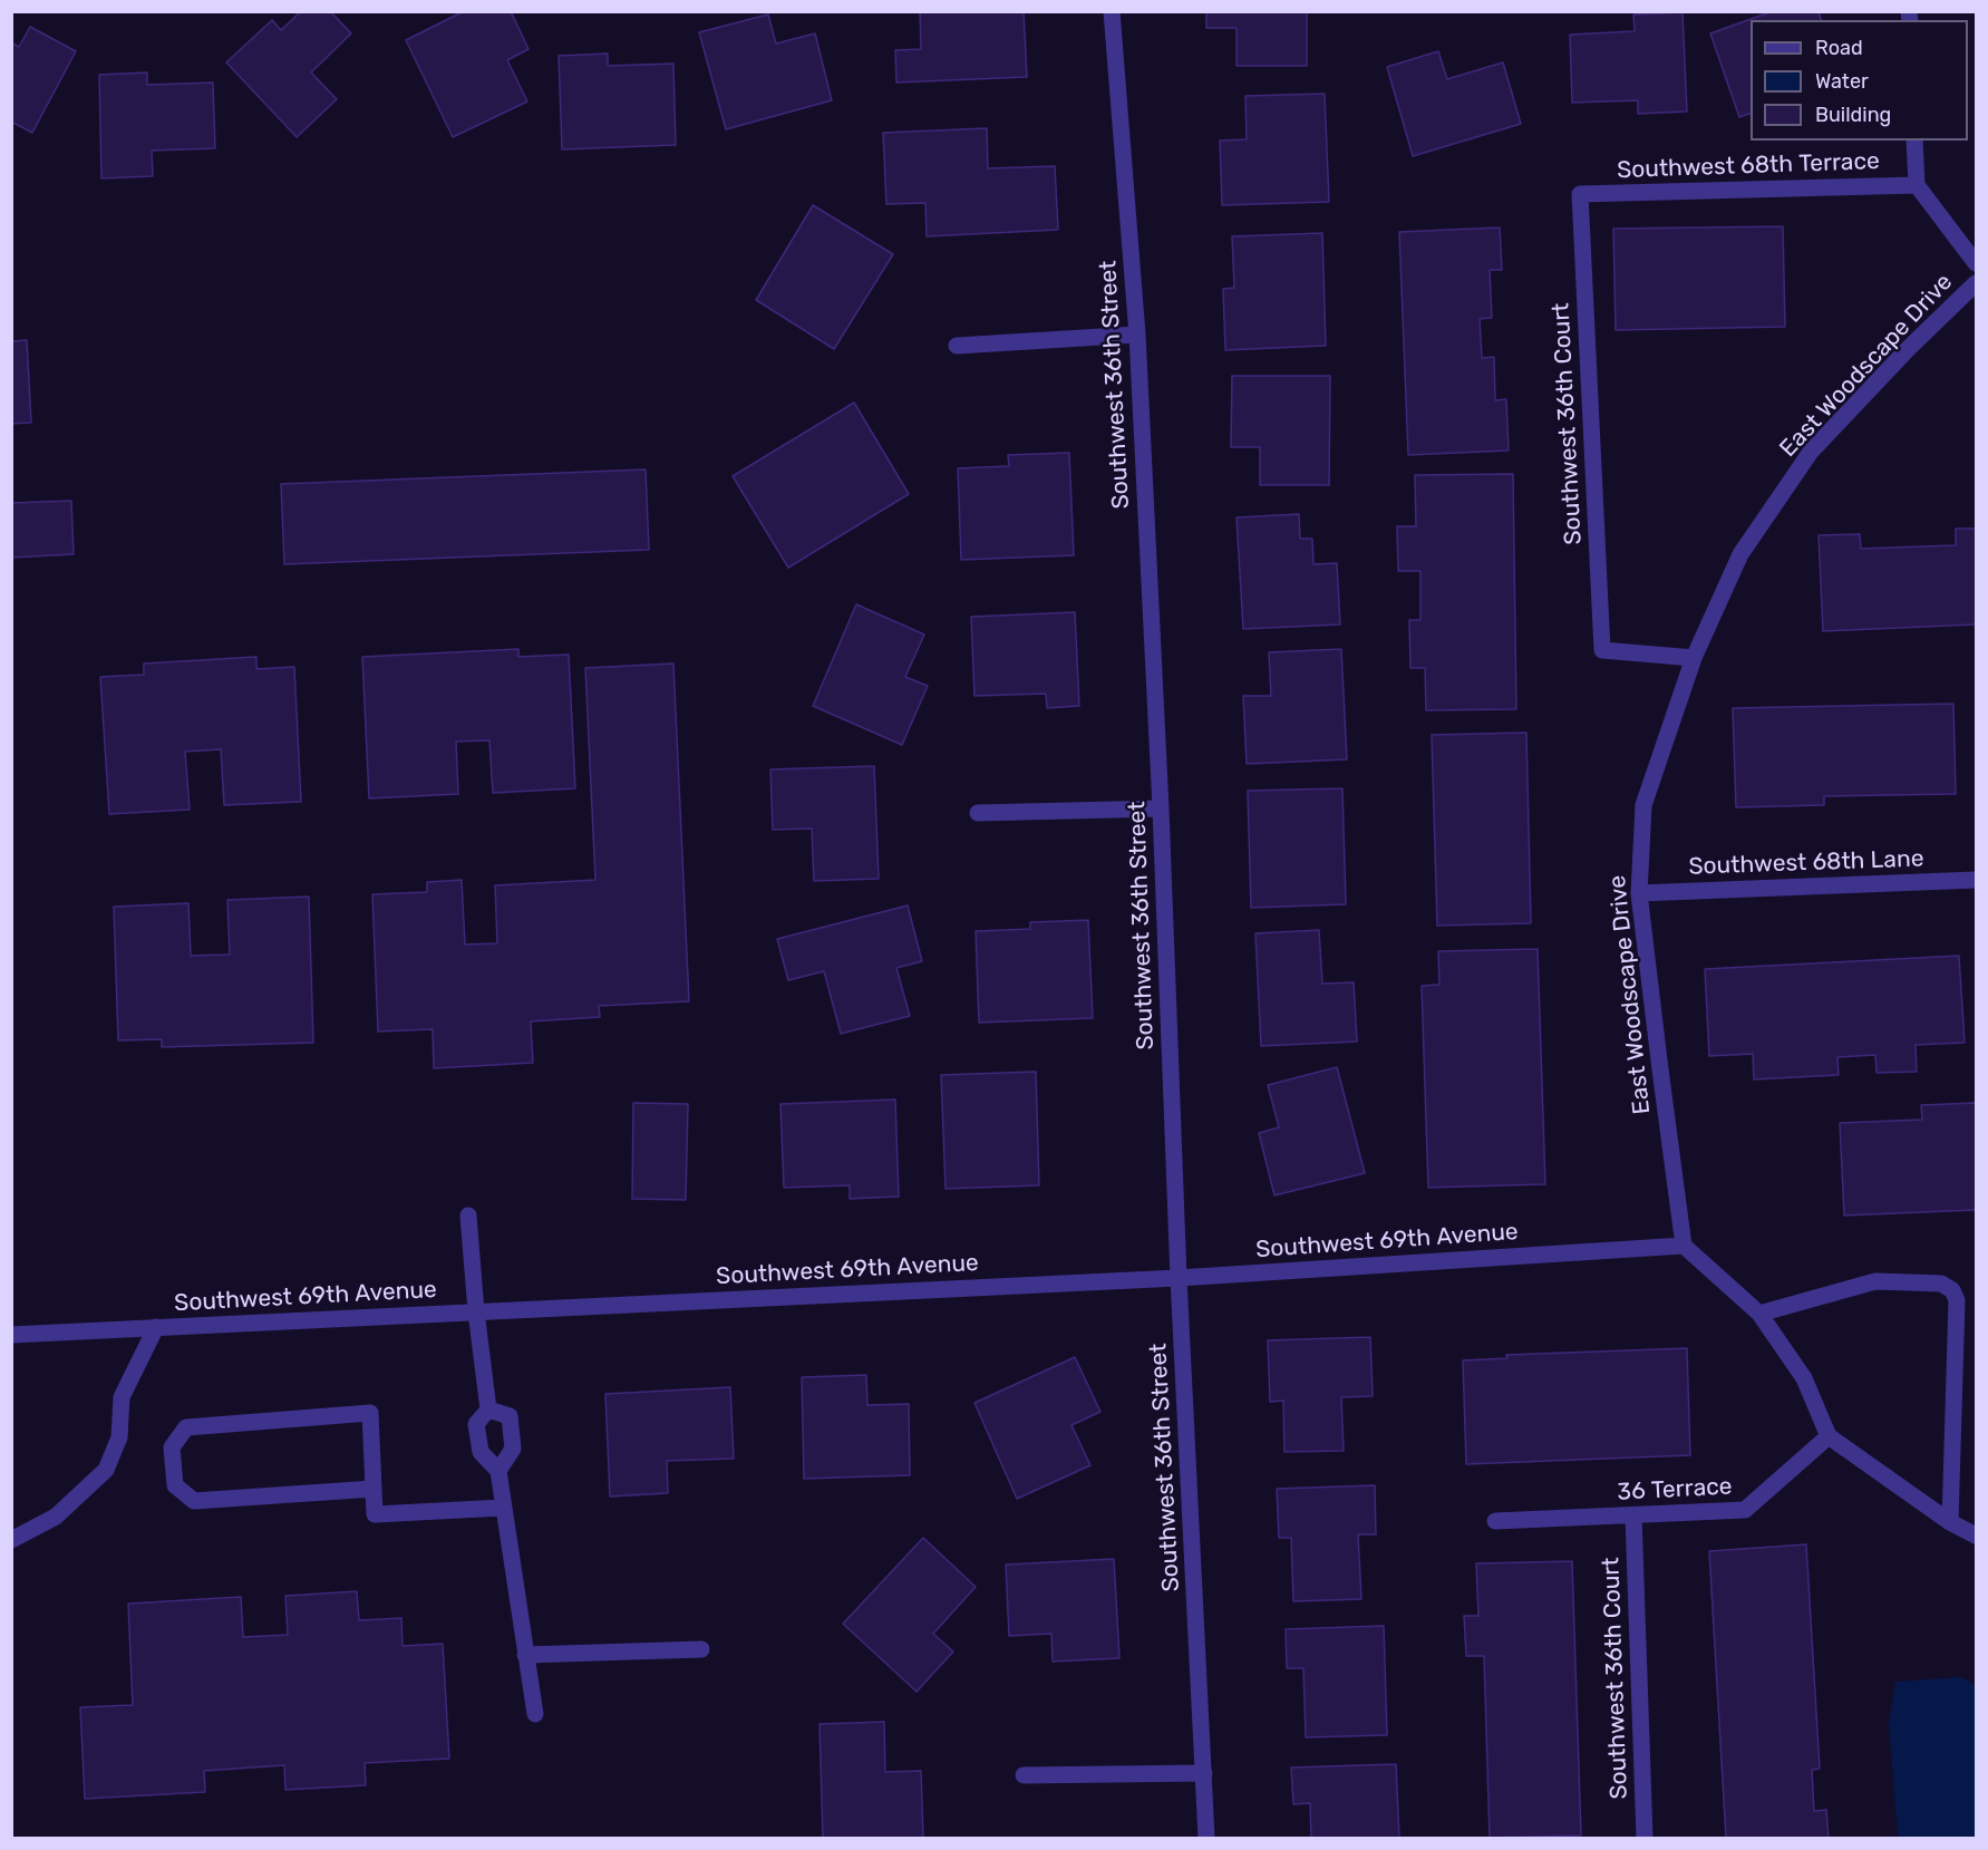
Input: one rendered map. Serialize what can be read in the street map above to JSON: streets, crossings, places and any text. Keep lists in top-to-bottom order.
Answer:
{
  "streets": {
    "street": [
      "Southwest 68th Terrace",
      "East Woodscape Drive",
      "Southwest 36th Street",
      "Southwest 36th Court",
      "Southwest 68th Lane",
      "Southwest 69th Avenue",
      "36 Terrace"
    ]
  },
  "crossings": [
    ["Southwest 68th Terrace", "Southwest 36th Court"],
    ["East Woodscape Drive", "Southwest 36th Court"],
    ["East Woodscape Drive", "Southwest 68th Lane"],
    ["East Woodscape Drive", "Southwest 69th Avenue"],
    ["Southwest 36th Street", "Southwest 69th Avenue"],
    ["Southwest 36th Court", "36 Terrace"]
  ],
  "legend": ["Road", "Water", "Building"]
}
